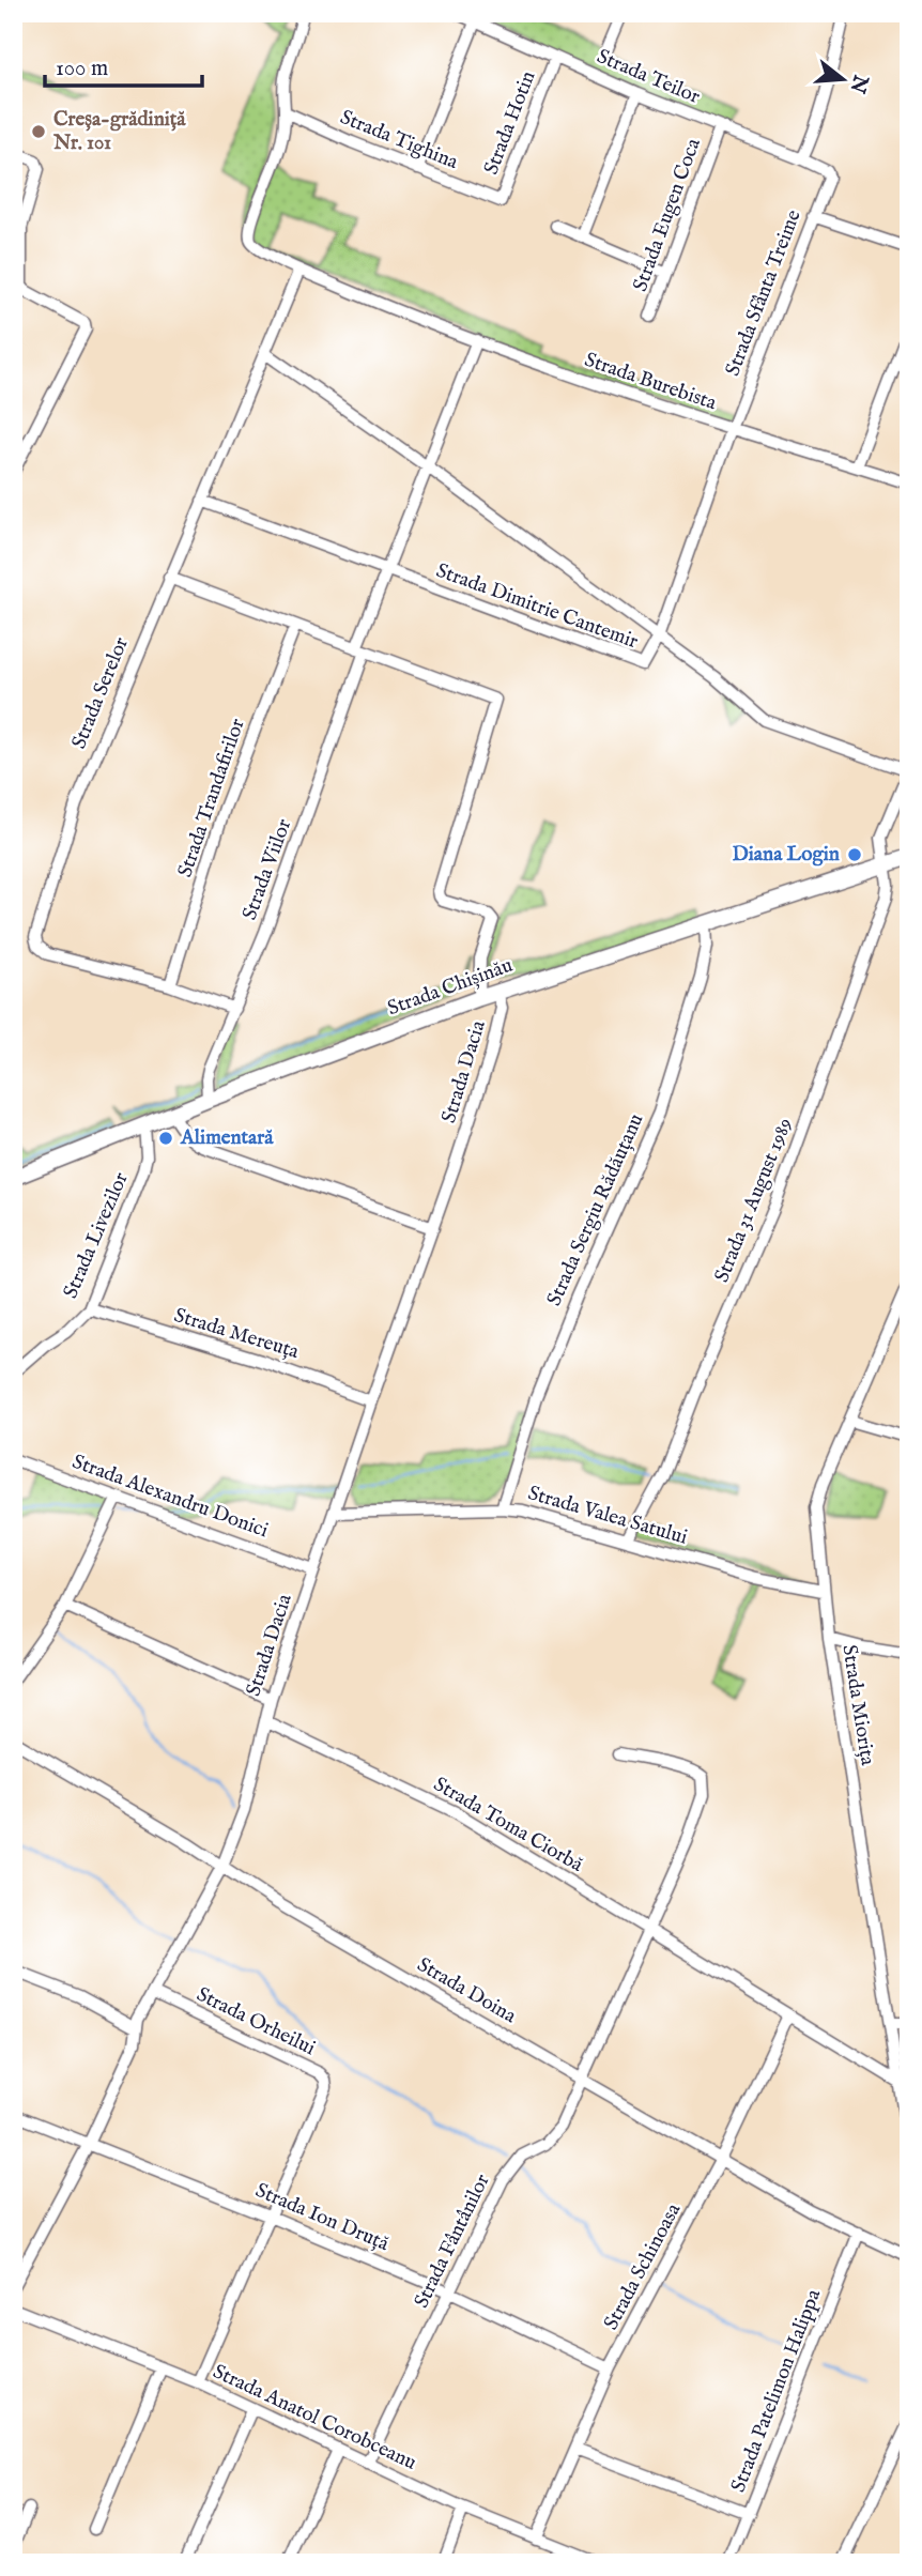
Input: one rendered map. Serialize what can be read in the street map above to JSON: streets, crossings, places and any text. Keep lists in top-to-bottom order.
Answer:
{
  "streets": {
    "street": [
      "Strada Teilor",
      "Strada Hotin",
      "Strada Tighina",
      "Strada Eugen Coca",
      "Strada Sfânta Treime",
      "Strada Burebista",
      "Strada Dimitrie Cantemir",
      "Strada Serelor",
      "Strada Trandafirilor",
      "Strada Viilor",
      "Strada Chișinău",
      "Strada Dacia",
      "Strada 31 August 1989",
      "Strada Sergiu Rădăuțanu",
      "Strada Livezilor",
      "Strada Mereuța",
      "Strada Alexandru Donici",
      "Strada Valea Satului",
      "Strada Miorița",
      "Strada Toma Ciorbă",
      "Strada Doina",
      "Strada Orheilui",
      "Strada Ion Druță",
      "Strada Fântânilor",
      "Strada Schinoasa",
      "Strada Patelimon Halippa",
      "Strada Anatol Corobceanu"
    ]
  },
  "crossings": [
    ["Strada Teilor", "Strada Hotin"],
    ["Strada Teilor", "Strada Eugen Coca"],
    ["Strada Teilor", "Strada Sfânta Treime"],
    ["Strada Hotin", "Strada Tighina"],
    ["Strada Sfânta Treime", "Strada Burebista"],
    ["Strada Burebista", "Strada Dimitrie Cantemir"],
    ["Strada Burebista", "Strada Serelor"],
    ["Strada Dimitrie Cantemir", "Strada Serelor"],
    ["Strada Serelor", "Strada Trandafirilor"],
    ["Strada Serelor", "Strada Viilor"],
    ["Strada Viilor", "Strada Chișinău"],
    ["Strada Chișinău", "Strada Dacia"],
    ["Strada Chișinău", "Strada 31 August 1989"],
    ["Strada Chișinău", "Strada Sergiu Rădăuțanu"],
    ["Strada Chișinău", "Strada Livezilor"],
    ["Strada Dacia", "Strada Mereuța"],
    ["Strada Dacia", "Strada Alexandru Donici"],
    ["Strada Dacia", "Strada Valea Satului"],
    ["Strada Dacia", "Strada Toma Ciorbă"],
    ["Strada Dacia", "Strada Doina"],
    ["Strada Dacia", "Strada Orheilui"],
    ["Strada Dacia", "Strada Ion Druță"],
    ["Strada 31 August 1989", "Strada Valea Satului"],
    ["Strada Sergiu Rădăuțanu", "Strada Valea Satului"],
    ["Strada Livezilor", "Strada Mereuța"],
    ["Strada Valea Satului", "Strada Miorița"],
    ["Strada Miorița", "Strada Toma Ciorbă"],
    ["Strada Toma Ciorbă", "Strada Fântânilor"],
    ["Strada Toma Ciorbă", "Strada Schinoasa"],
    ["Strada Doina", "Strada Fântânilor"],
    ["Strada Doina", "Strada Schinoasa"],
    ["Strada Doina", "Strada Patelimon Halippa"],
    ["Strada Orheilui", "Strada Ion Druță"],
    ["Strada Orheilui", "Strada Anatol Corobceanu"],
    ["Strada Ion Druță", "Strada Fântânilor"],
    ["Strada Ion Druță", "Strada Schinoasa"],
    ["Strada Fântânilor", "Strada Anatol Corobceanu"],
    ["Strada Schinoasa", "Strada Anatol Corobceanu"]
  ],
  "places": ["Creșa-grădiniță Nr. 101", "Diana Login", "Alimentară"],
  "scale_bar": "100 m",
  "north": "right"
}
